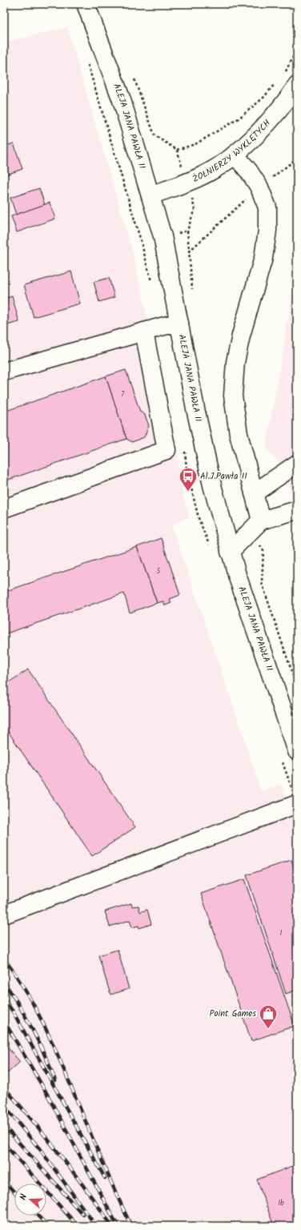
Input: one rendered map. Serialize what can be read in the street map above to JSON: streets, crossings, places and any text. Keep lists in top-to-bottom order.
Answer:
{
  "streets": {
    "main road": ["ALEJA JANA PAWŁA II", "ŻOŁNIERZY WYKLĘTYCH"]
  },
  "crossings": [
    ["ALEJA JANA PAWŁA II", "ŻOŁNIERZY WYKLĘTYCH"]
  ],
  "places": {
    "bus stop": ["Al.J.Pawła II"],
    "shop": ["Point Games"]
  },
  "house_numbers": [
    "7",
    "5",
    "1",
    "1b"
  ],
  "north": "left"
}
